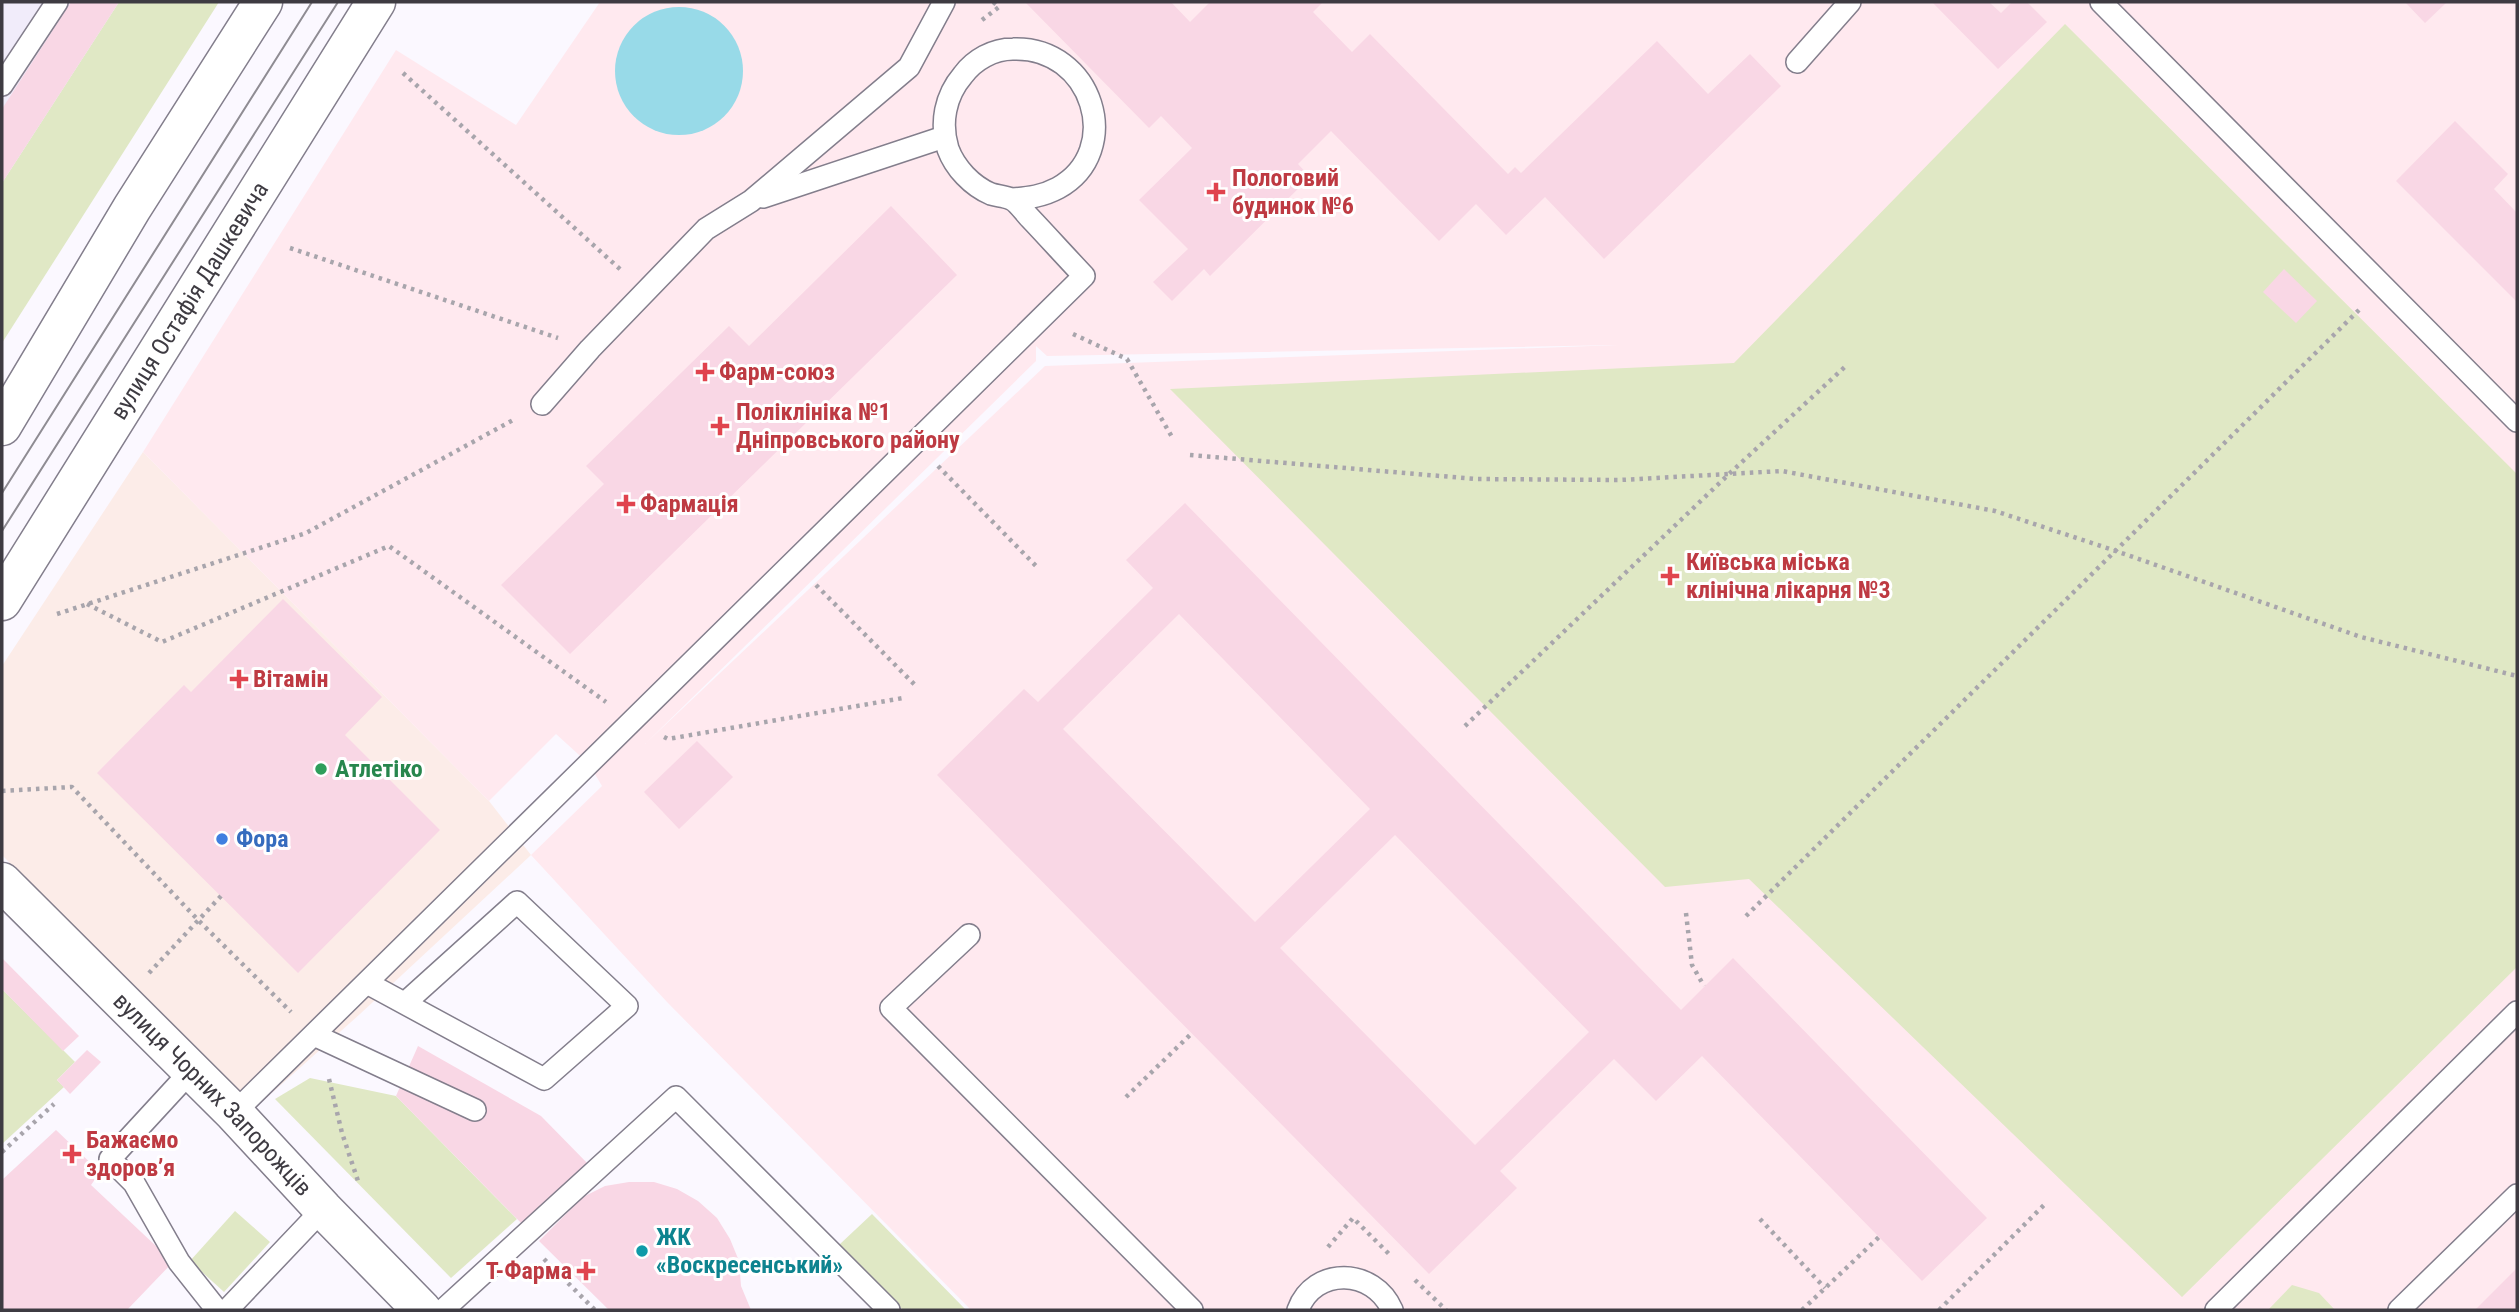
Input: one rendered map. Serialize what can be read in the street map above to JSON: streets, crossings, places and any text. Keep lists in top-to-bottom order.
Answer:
{
  "streets": {
    "street": ["вулиця Остафія Дашкевича", "вулиця Чорних Запорожців"]
  },
  "places": {
    "health": [
      "Пологовий будинок №6",
      "Фарм-союз",
      "Поліклініка №1 Дніпровського району",
      "Фармація",
      "Київська міська клінічна лікарня №3",
      "Вітамін",
      "Бажаємо здоровʼя",
      "Т-Фарма"
    ],
    "other": ["Атлетіко", "Фора", "ЖК «Воскресенський»"]
  }
}
